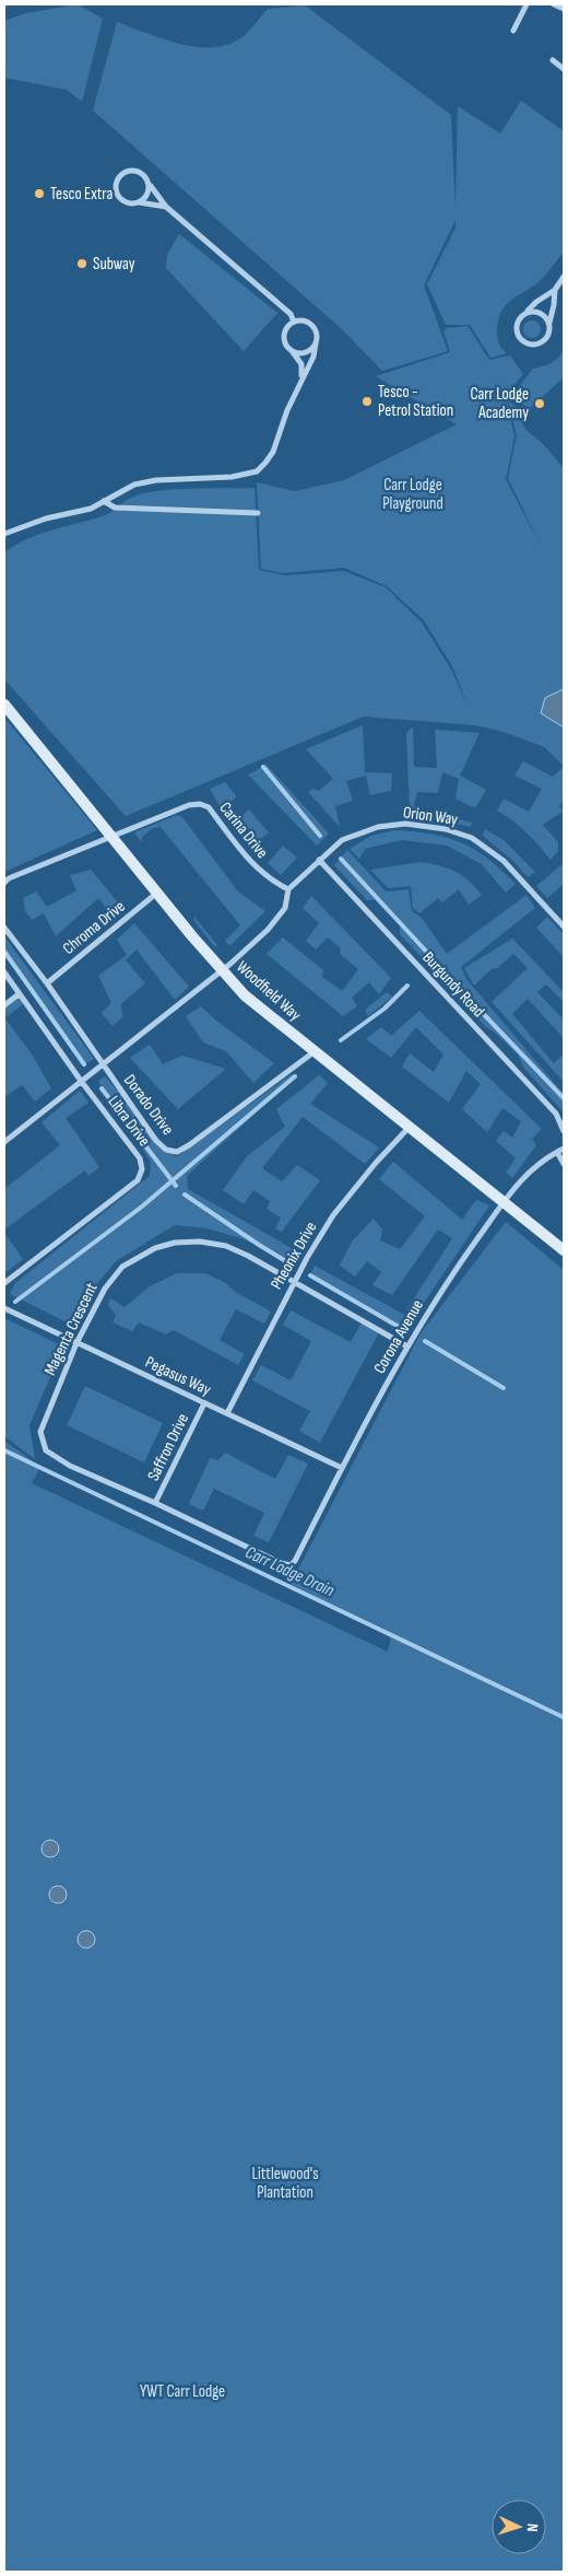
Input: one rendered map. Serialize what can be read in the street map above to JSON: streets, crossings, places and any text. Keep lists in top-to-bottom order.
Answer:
{
  "streets": {
    "street": [
      "Orion Way",
      "Carina Drive",
      "Chroma Drive",
      "Burgundy Road",
      "Woodfield Way",
      "Dorado Drive",
      "Libra Drive",
      "Pheonix Drive",
      "Magenta Crescent",
      "Corona Avenue",
      "Pegasus Way",
      "Saffron Drive"
    ]
  },
  "crossings": [
    ["Orion Way", "Carina Drive"],
    ["Orion Way", "Burgundy Road"],
    ["Orion Way", "Woodfield Way"],
    ["Carina Drive", "Woodfield Way"],
    ["Chroma Drive", "Woodfield Way"],
    ["Chroma Drive", "Dorado Drive"],
    ["Woodfield Way", "Dorado Drive"],
    ["Woodfield Way", "Pheonix Drive"],
    ["Woodfield Way", "Corona Avenue"],
    ["Pheonix Drive", "Magenta Crescent"],
    ["Pheonix Drive", "Pegasus Way"],
    ["Magenta Crescent", "Corona Avenue"],
    ["Magenta Crescent", "Pegasus Way"],
    ["Magenta Crescent", "Saffron Drive"],
    ["Corona Avenue", "Pegasus Way"],
    ["Pegasus Way", "Saffron Drive"]
  ],
  "water": ["Carr Lodge Drain"],
  "parks": ["Carr Lodge Playground", "Littlewood's Plantation", "YWT Carr Lodge"],
  "places": [
    "Tesco Extra",
    "Subway",
    "Tesco - Petrol Station",
    "Carr Lodge Academy"
  ],
  "north": "right"
}
